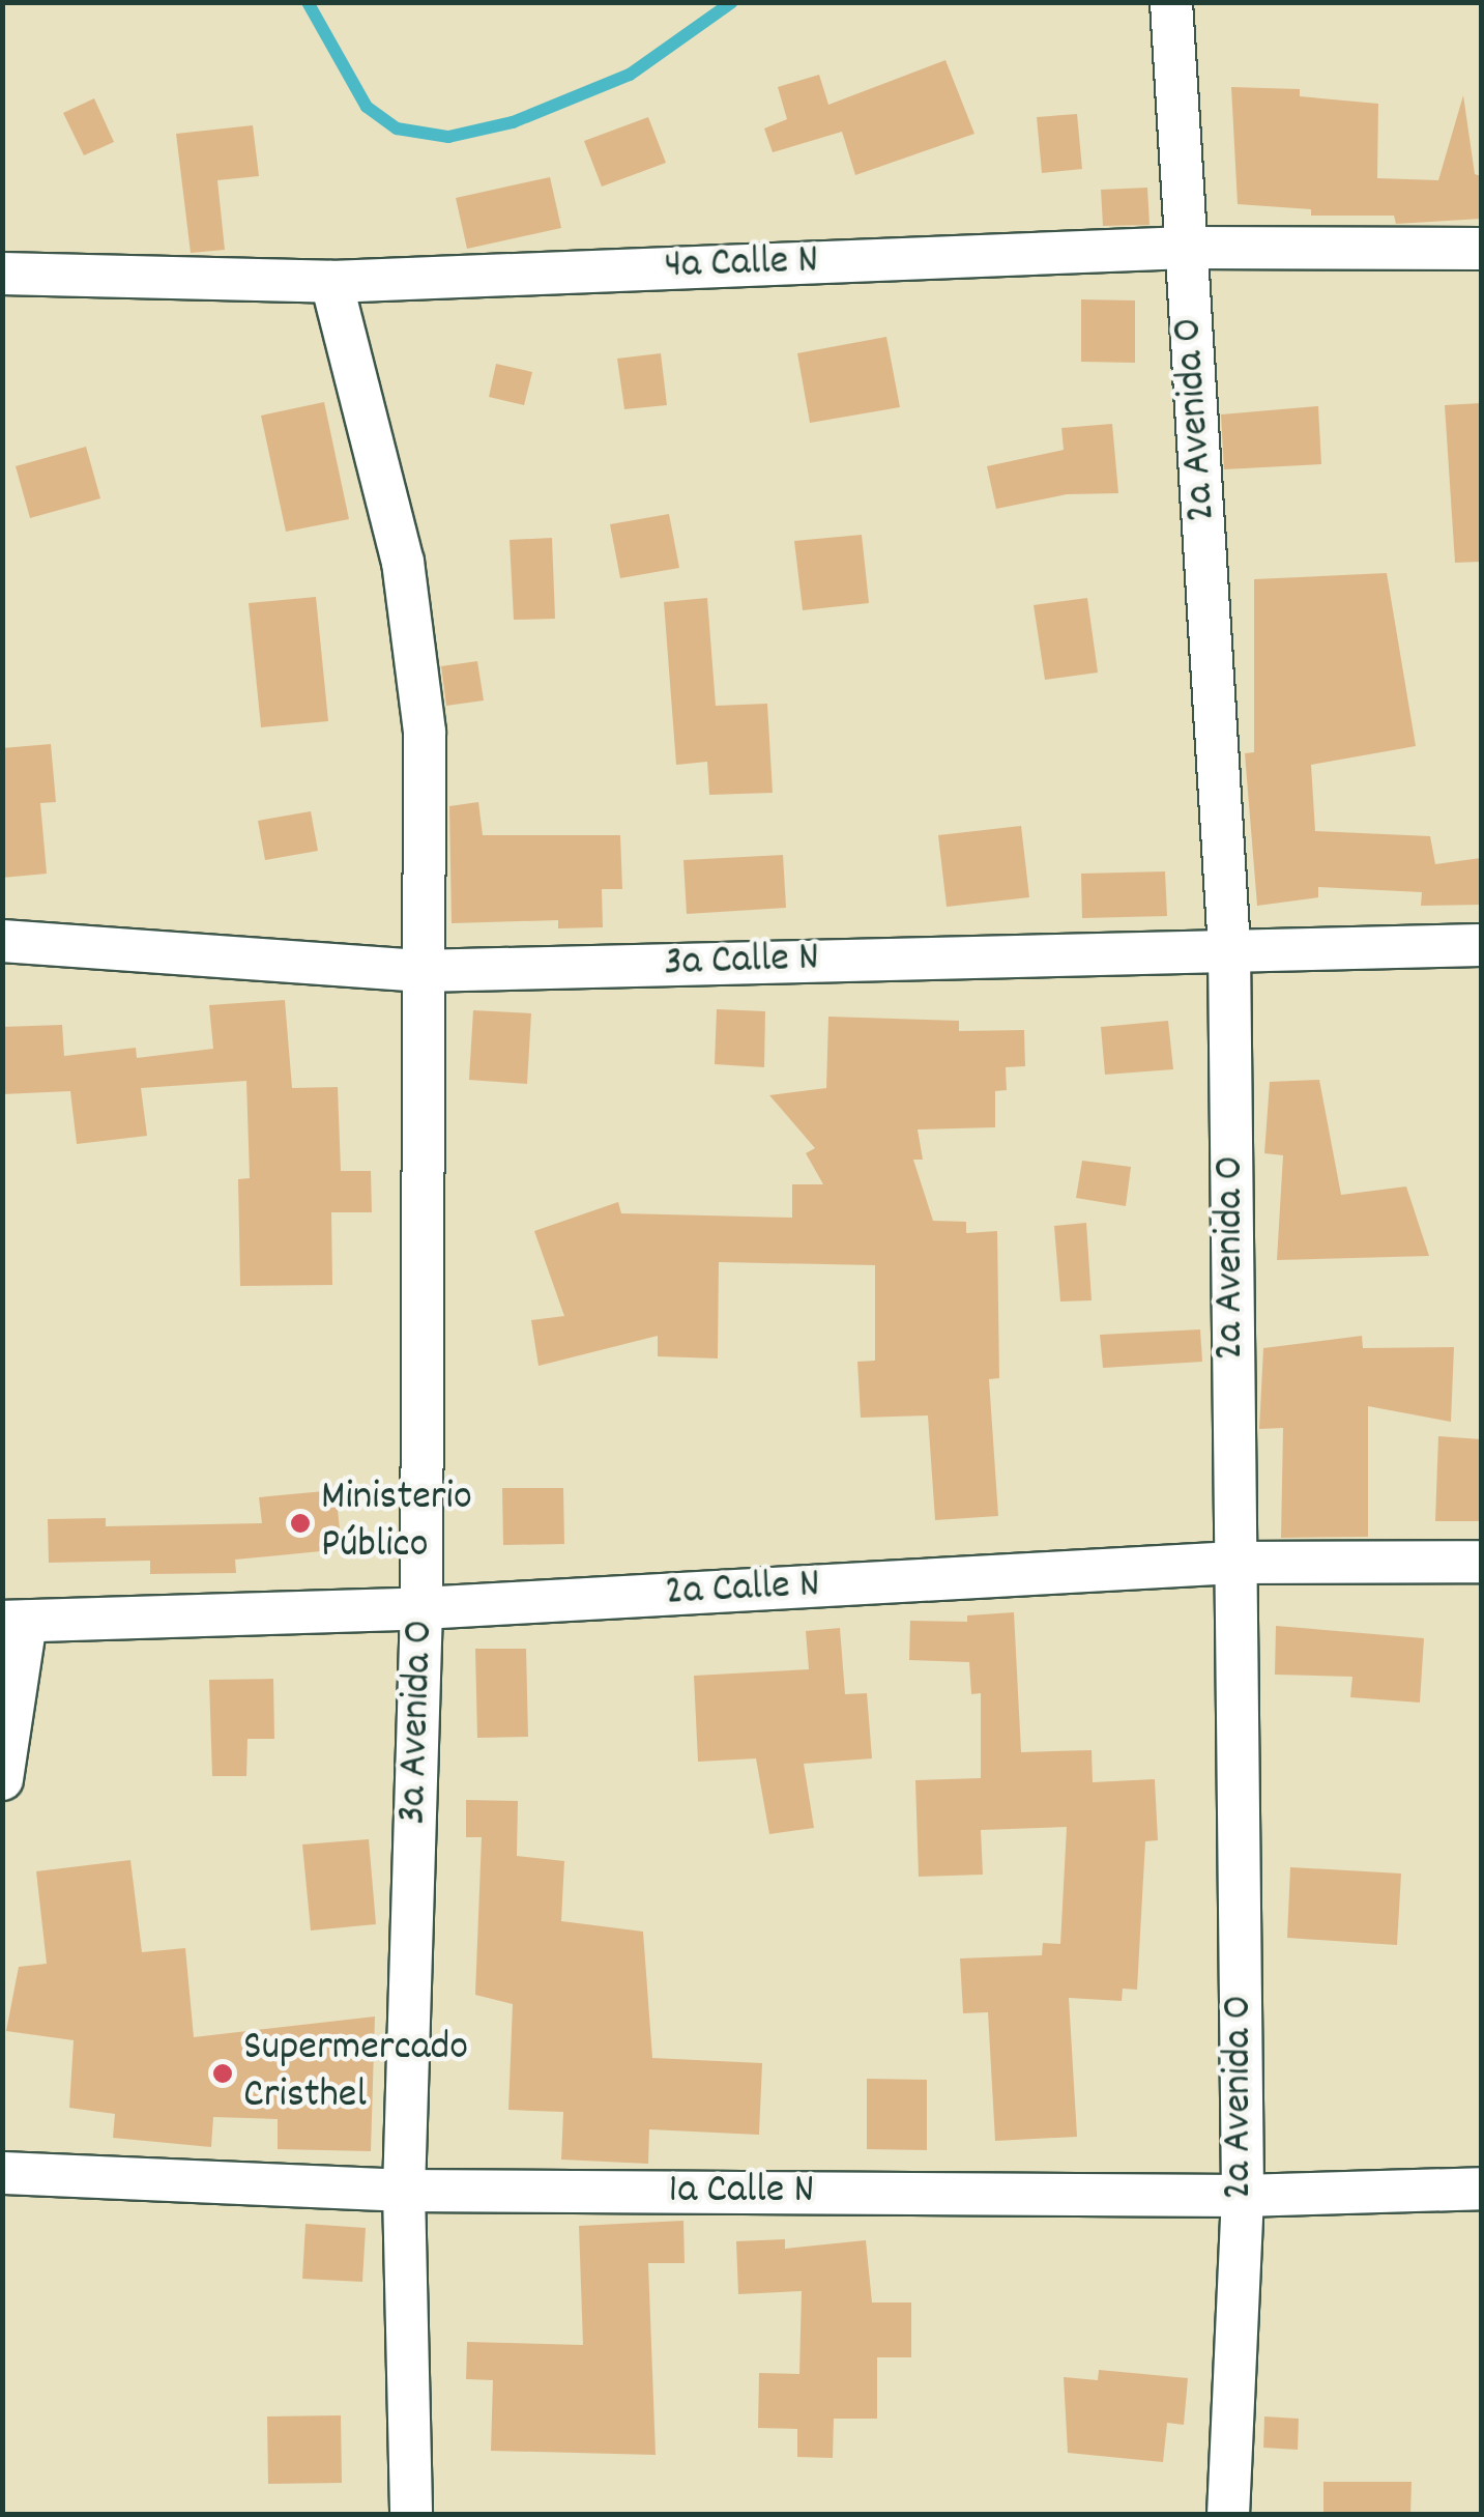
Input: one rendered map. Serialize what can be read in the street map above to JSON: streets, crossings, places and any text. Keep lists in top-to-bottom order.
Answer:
{
  "streets": {
    "street": [
      "4a Calle N",
      "2a Avenida O",
      "3a Calle N",
      "2a Calle N",
      "3a Avenida O",
      "1a Calle N"
    ]
  },
  "crossings": [
    ["4a Calle N", "2a Avenida O"],
    ["4a Calle N", "3a Avenida O"],
    ["2a Avenida O", "3a Calle N"],
    ["2a Avenida O", "2a Calle N"],
    ["2a Avenida O", "1a Calle N"],
    ["3a Calle N", "3a Avenida O"],
    ["2a Calle N", "3a Avenida O"],
    ["3a Avenida O", "1a Calle N"]
  ],
  "places": ["Ministerio Público", "Supermercado Cristhel"]
}
